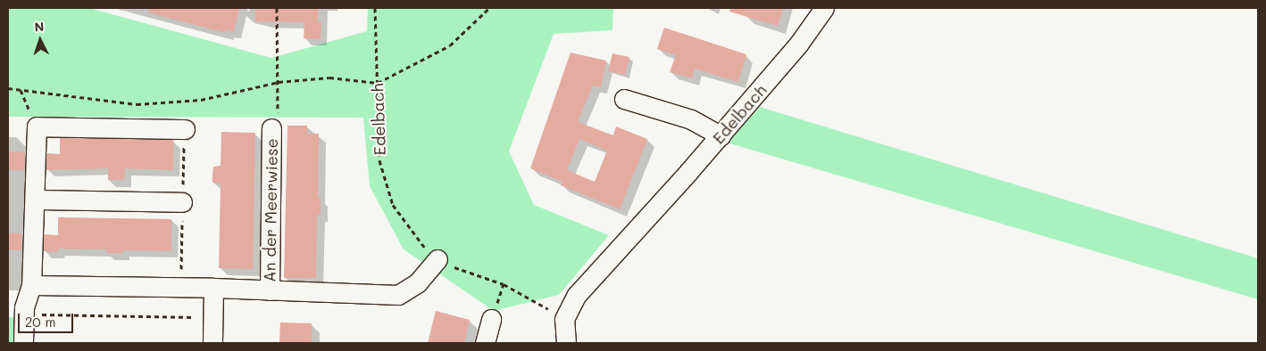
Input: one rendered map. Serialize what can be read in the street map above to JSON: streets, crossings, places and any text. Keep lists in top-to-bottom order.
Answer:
{
  "streets": {
    "street": ["Edelbach", "An der Meerwiese"]
  },
  "scale_bar": "20 m",
  "north": "top"
}
